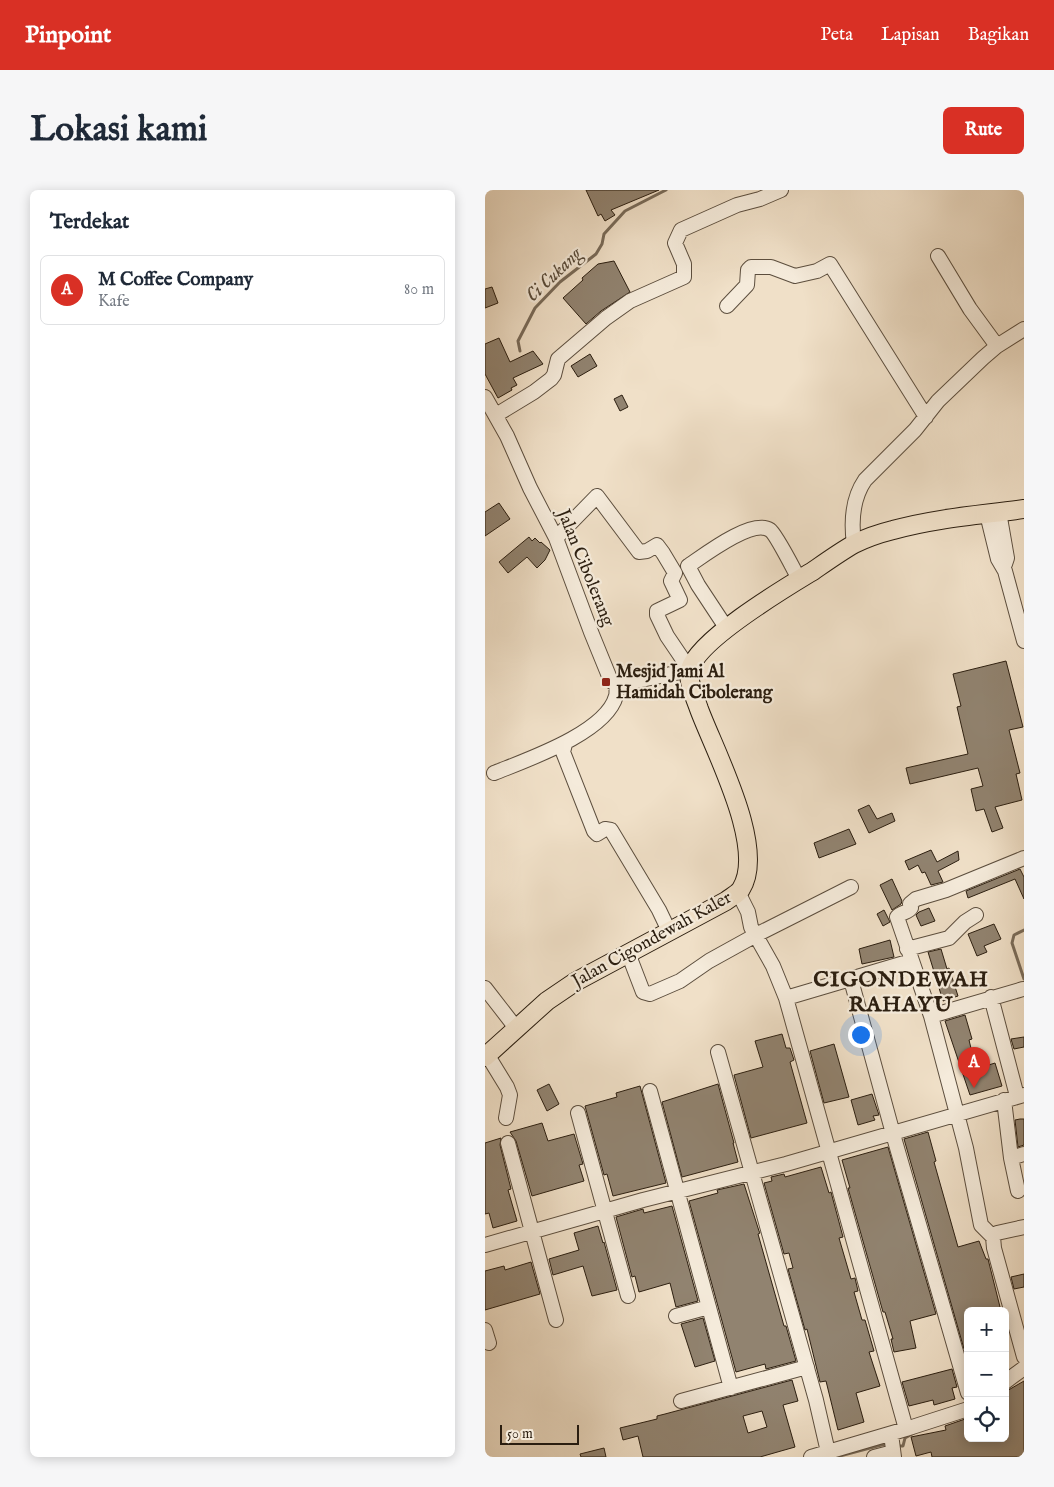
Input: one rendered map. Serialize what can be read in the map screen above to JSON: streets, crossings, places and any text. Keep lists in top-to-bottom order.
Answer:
{
  "streets": {
    "main road": ["Jalan Cigondewah Kaler"],
    "street": ["Jalan Cibolerang"]
  },
  "districts": ["CIGONDEWAH RAHAYU"],
  "water": ["Ci Cukang"],
  "places": {
    "transit": ["Mesjid Jami Al Hamidah Cibolerang"]
  },
  "scale_bar": "50 m",
  "page": {
    "header": "Pinpoint",
    "nav": ["Peta", "Lapisan", "Bagikan"],
    "buttons": "Rute",
    "title": "Lokasi kami",
    "heading": "Terdekat",
    "list": [
      {
        "mark": "A",
        "name": "M Coffee Company",
        "note": "Kafe",
        "value": "80 m"
      }
    ],
    "pins": "A",
    "map_buttons": ["+", "−"],
    "scale": "50 m"
  }
}
